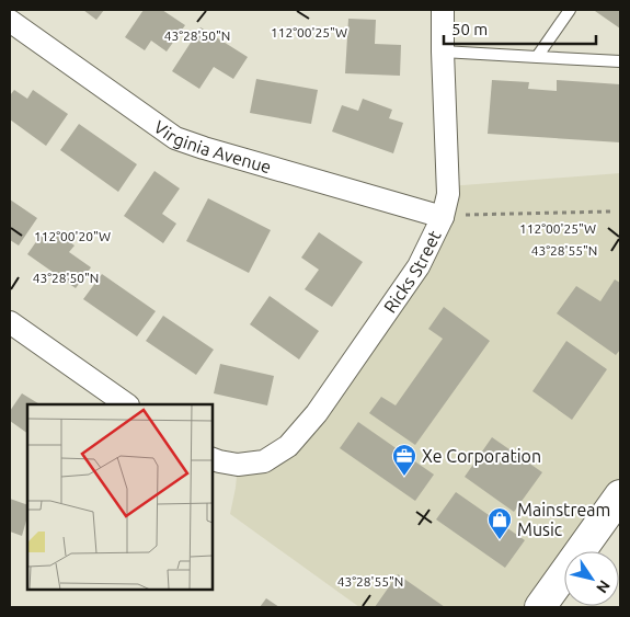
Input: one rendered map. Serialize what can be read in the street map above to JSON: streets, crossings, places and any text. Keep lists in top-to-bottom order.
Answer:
{
  "streets": {
    "street": ["Virginia Avenue", "Ricks Street"]
  },
  "crossings": [
    ["Virginia Avenue", "Ricks Street"]
  ],
  "places": {
    "office": ["Xe Corporation"],
    "shop": ["Mainstream Music"]
  },
  "scale_bar": "50 m",
  "north": "bottom right",
  "coordinates": [
    "112°00'25\"W",
    "43°28'50\"N",
    "112°00'20\"W",
    "43°28'55\"N"
  ]
}
